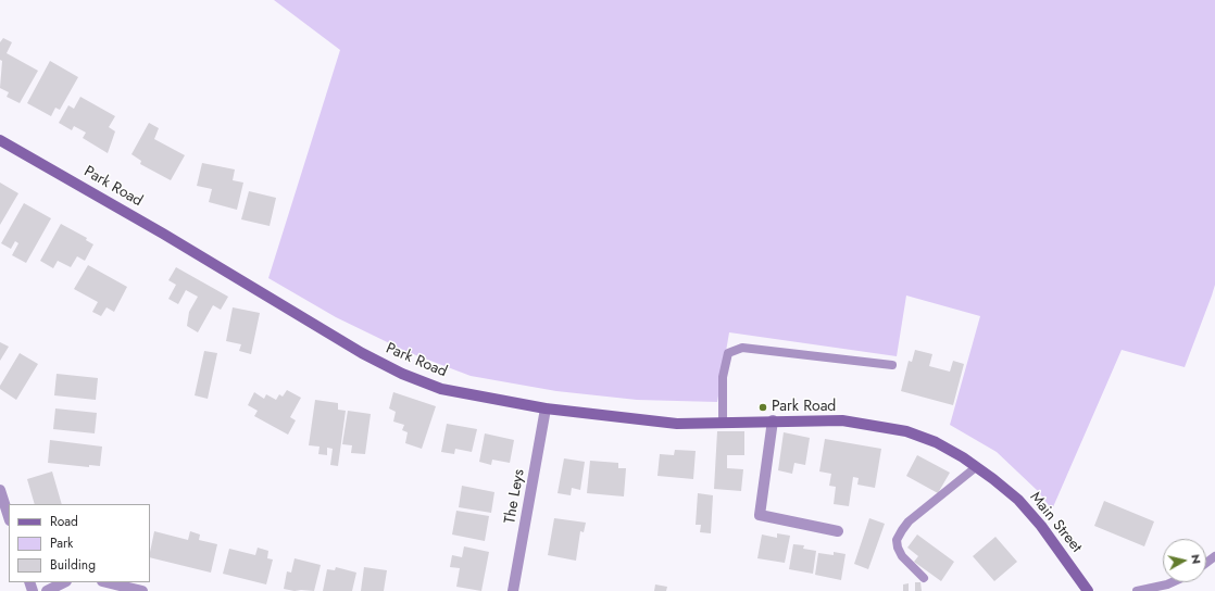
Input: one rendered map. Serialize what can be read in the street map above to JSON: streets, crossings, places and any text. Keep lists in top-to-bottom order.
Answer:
{
  "streets": {
    "main road": ["Park Road", "Main Street"],
    "street": ["The Leys"]
  },
  "crossings": [
    ["Park Road", "The Leys"],
    ["Park Road", "Main Street"]
  ],
  "places": ["Park Road"],
  "legend": ["Road", "Park", "Building"],
  "north": "right"
}
